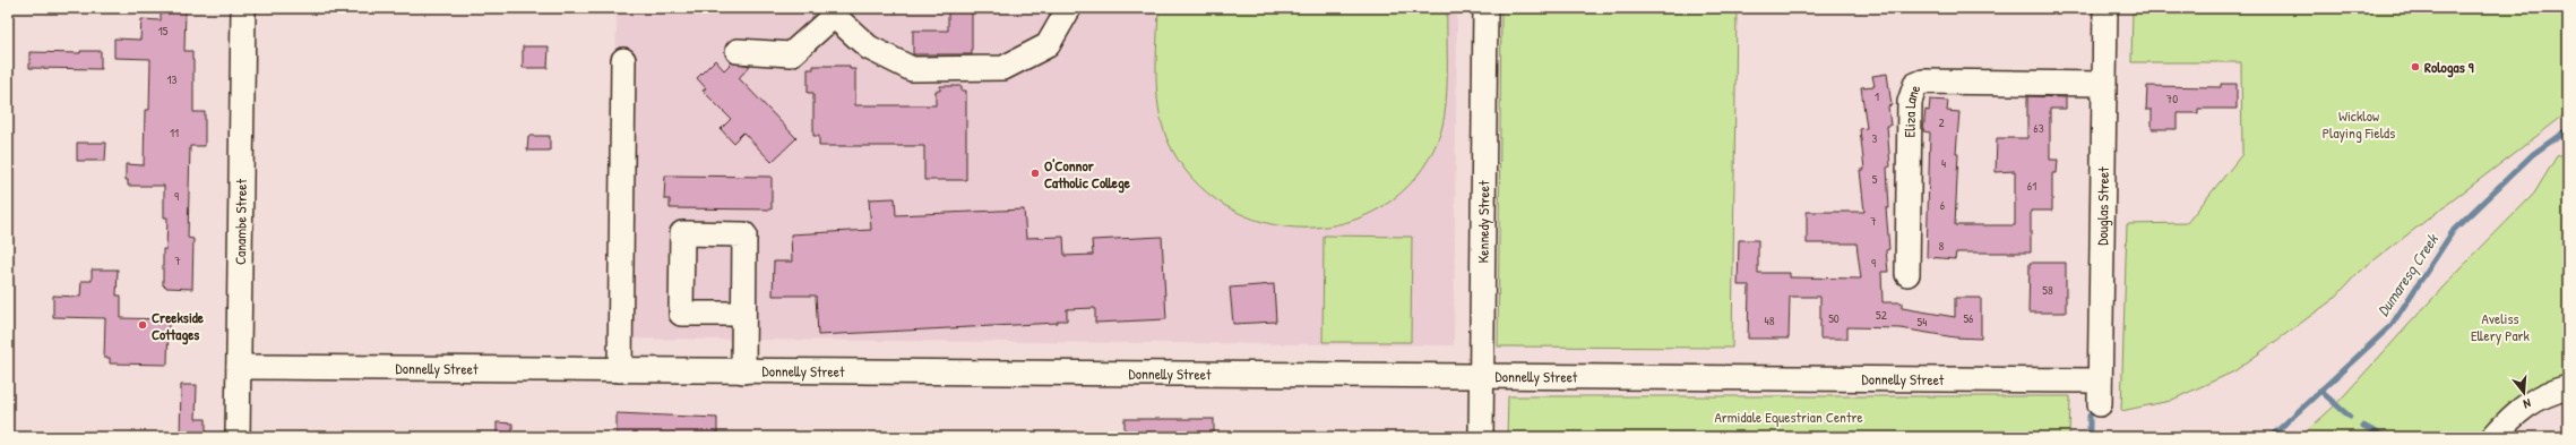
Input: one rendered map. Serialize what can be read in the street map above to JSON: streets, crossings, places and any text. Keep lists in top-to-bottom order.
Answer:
{
  "streets": {
    "street": [
      "Eliza Lane",
      "Douglas Street",
      "Canambe Street",
      "Kennedy Street",
      "Donnelly Street"
    ]
  },
  "crossings": [
    ["Eliza Lane", "Douglas Street"],
    ["Douglas Street", "Donnelly Street"],
    ["Canambe Street", "Donnelly Street"],
    ["Kennedy Street", "Donnelly Street"]
  ],
  "water": ["Dumaresq Creek"],
  "parks": ["Wicklow Playing Fields", "Aveliss Ellery Park", "Armidale Equestrian Centre"],
  "places": ["Rologas 9", "O'Connor Catholic College", "Creekside Cottages"],
  "house_numbers": [
    "15",
    "13",
    "1",
    "70",
    "2",
    "63",
    "11",
    "3",
    "4",
    "5",
    "61",
    "9",
    "6",
    "7",
    "8",
    "7",
    "9",
    "58",
    "52",
    "50",
    "56",
    "48",
    "54"
  ],
  "north": "bottom"
}
